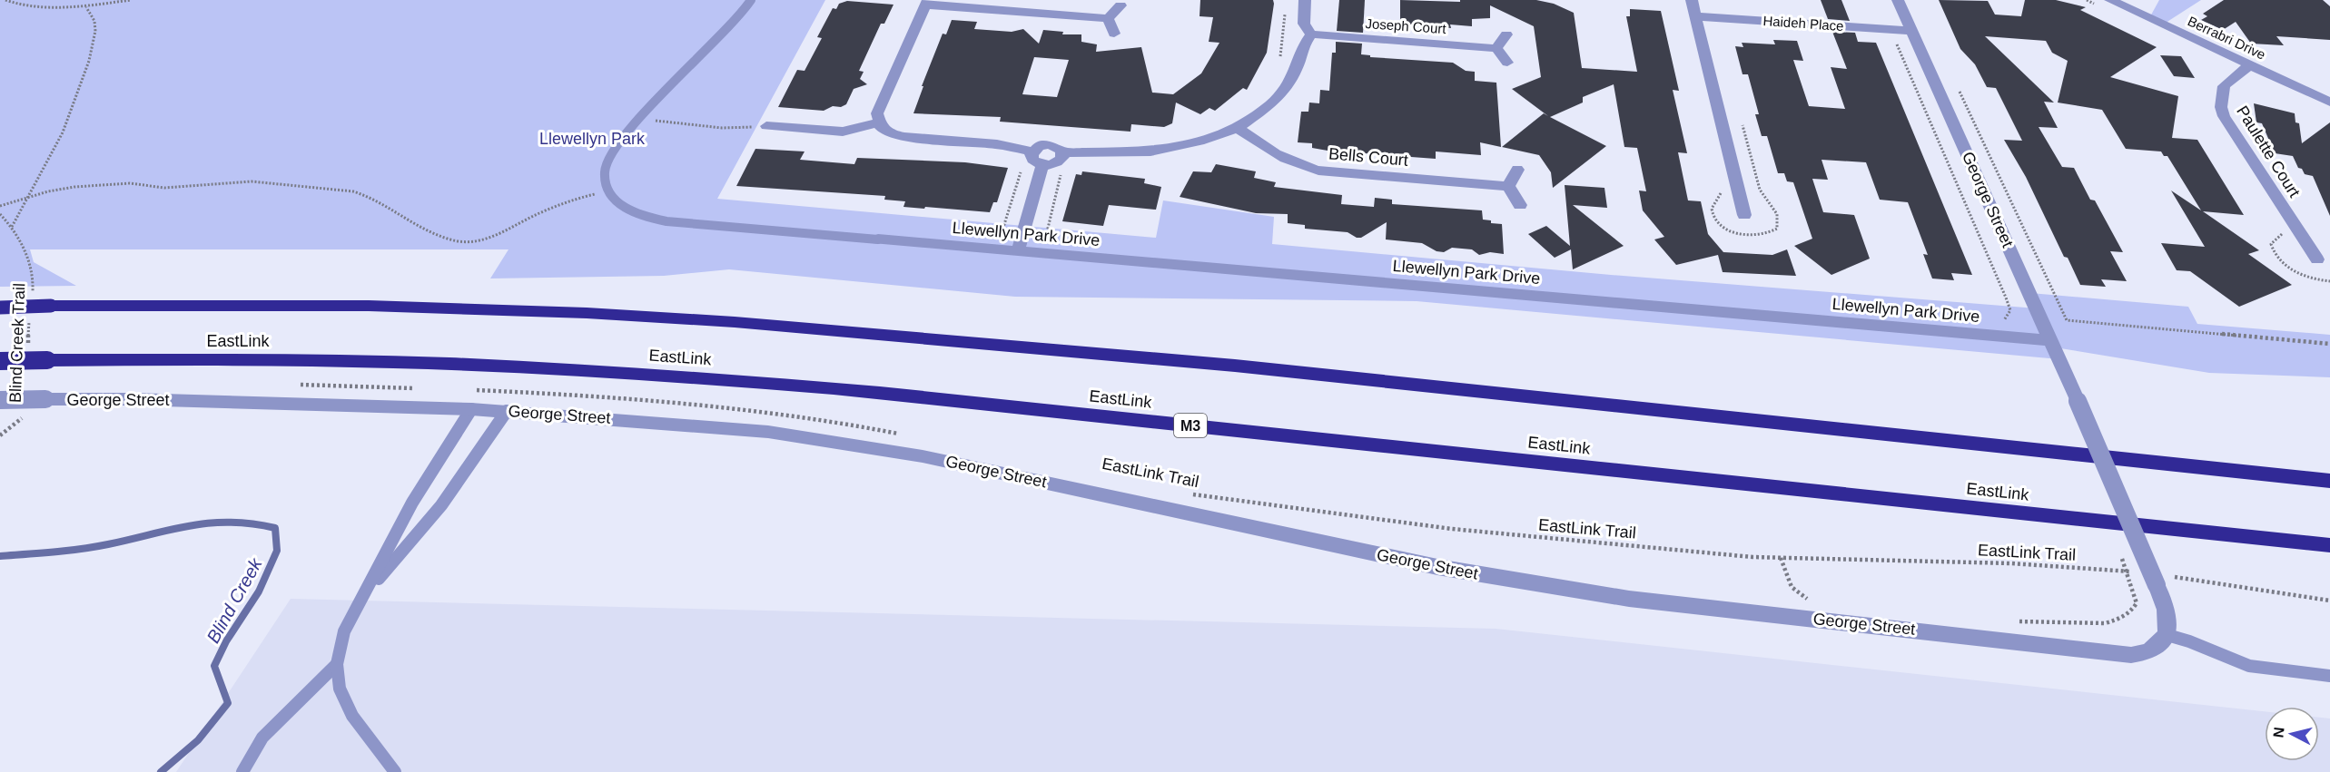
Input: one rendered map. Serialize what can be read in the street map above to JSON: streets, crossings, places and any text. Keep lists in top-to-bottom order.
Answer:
{
  "streets": {
    "highway": ["EastLink", "M3"],
    "street": [
      "Haideh Place",
      "Joseph Court",
      "Berrabri Drive",
      "Paulette Court",
      "Bells Court",
      "George Street",
      "Llewellyn Park Drive"
    ],
    "path": ["Blind Creek Trail", "EastLink Trail"]
  },
  "crossings": [
    ["Haideh Place", "George Street"],
    ["Berrabri Drive", "Paulette Court"],
    ["George Street", "Llewellyn Park Drive"]
  ],
  "water": ["Blind Creek"],
  "parks": ["Llewellyn Park"],
  "north": "left"
}
